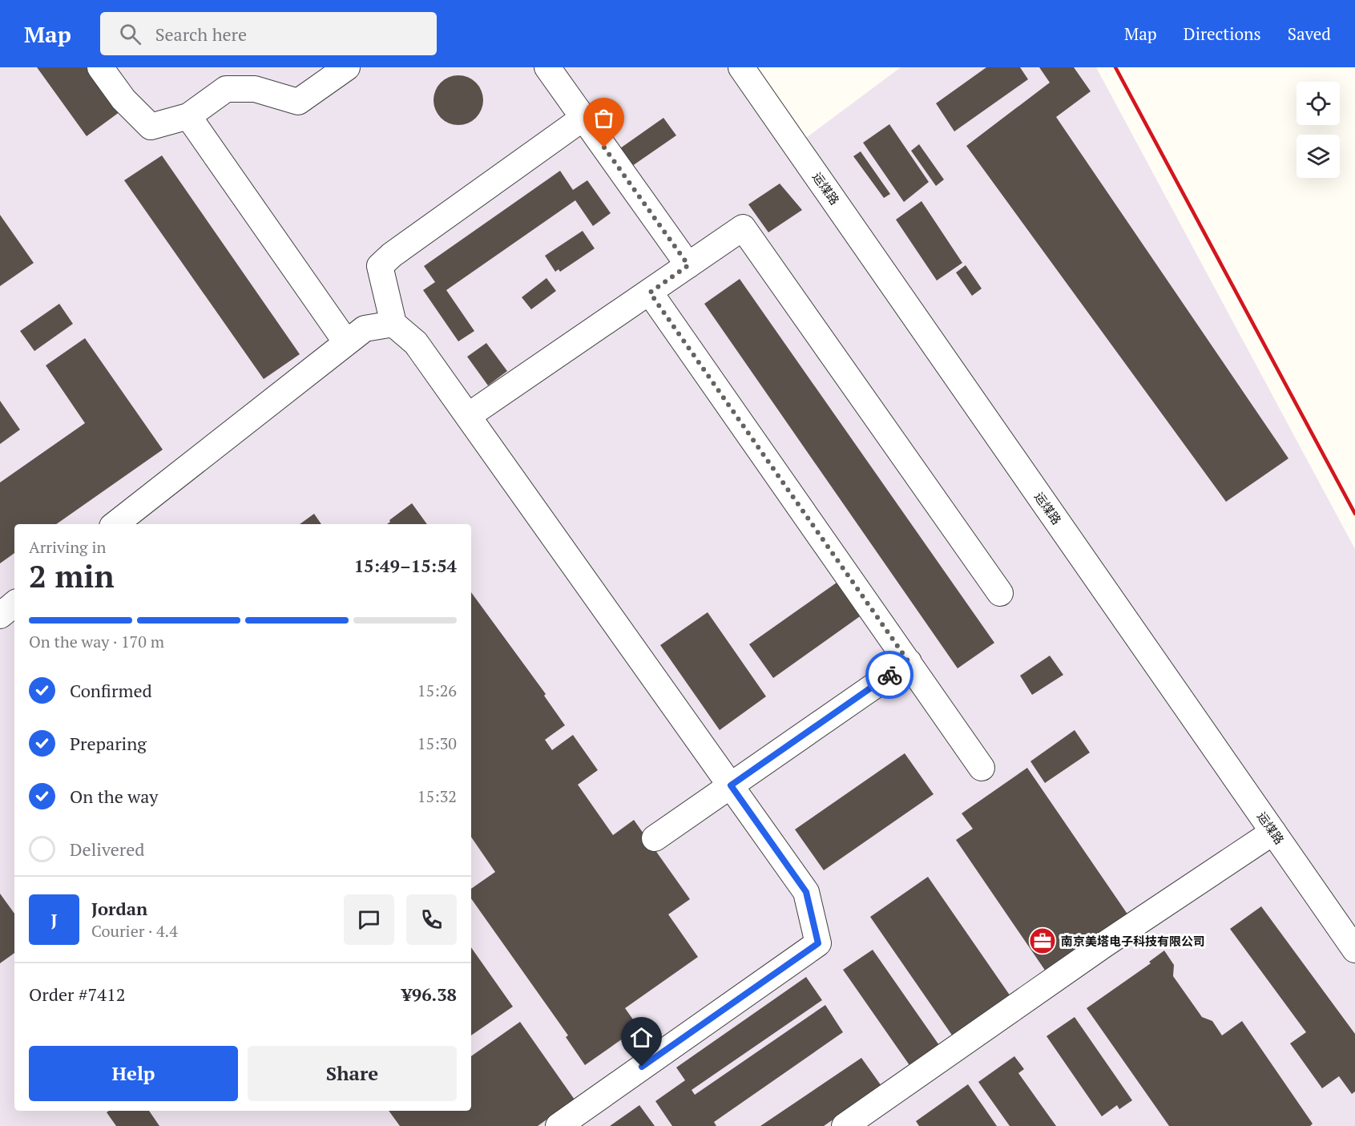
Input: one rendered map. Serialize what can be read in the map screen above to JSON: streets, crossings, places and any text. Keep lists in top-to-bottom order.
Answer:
{
  "streets": {
    "street": ["运煤路"]
  },
  "places": {
    "office": ["南京美塔电子科技有限公司"]
  },
  "page": {
    "header": "Map",
    "search": "Search here",
    "nav": ["Map", "Directions", "Saved"],
    "heading": ["2 min", "Arriving in", "15:49–15:54"],
    "panel": [
      "Jordan",
      "Courier · 4.4",
      "Order #7412",
      "¥96.38"
    ],
    "bar": "On the way · 170 m",
    "list": [
      ["Confirmed", "15:26"],
      ["Preparing", "15:30"],
      ["On the way", "15:32"],
      "Delivered"
    ],
    "round": "J",
    "buttons": ["Help", "Share"]
  }
}
